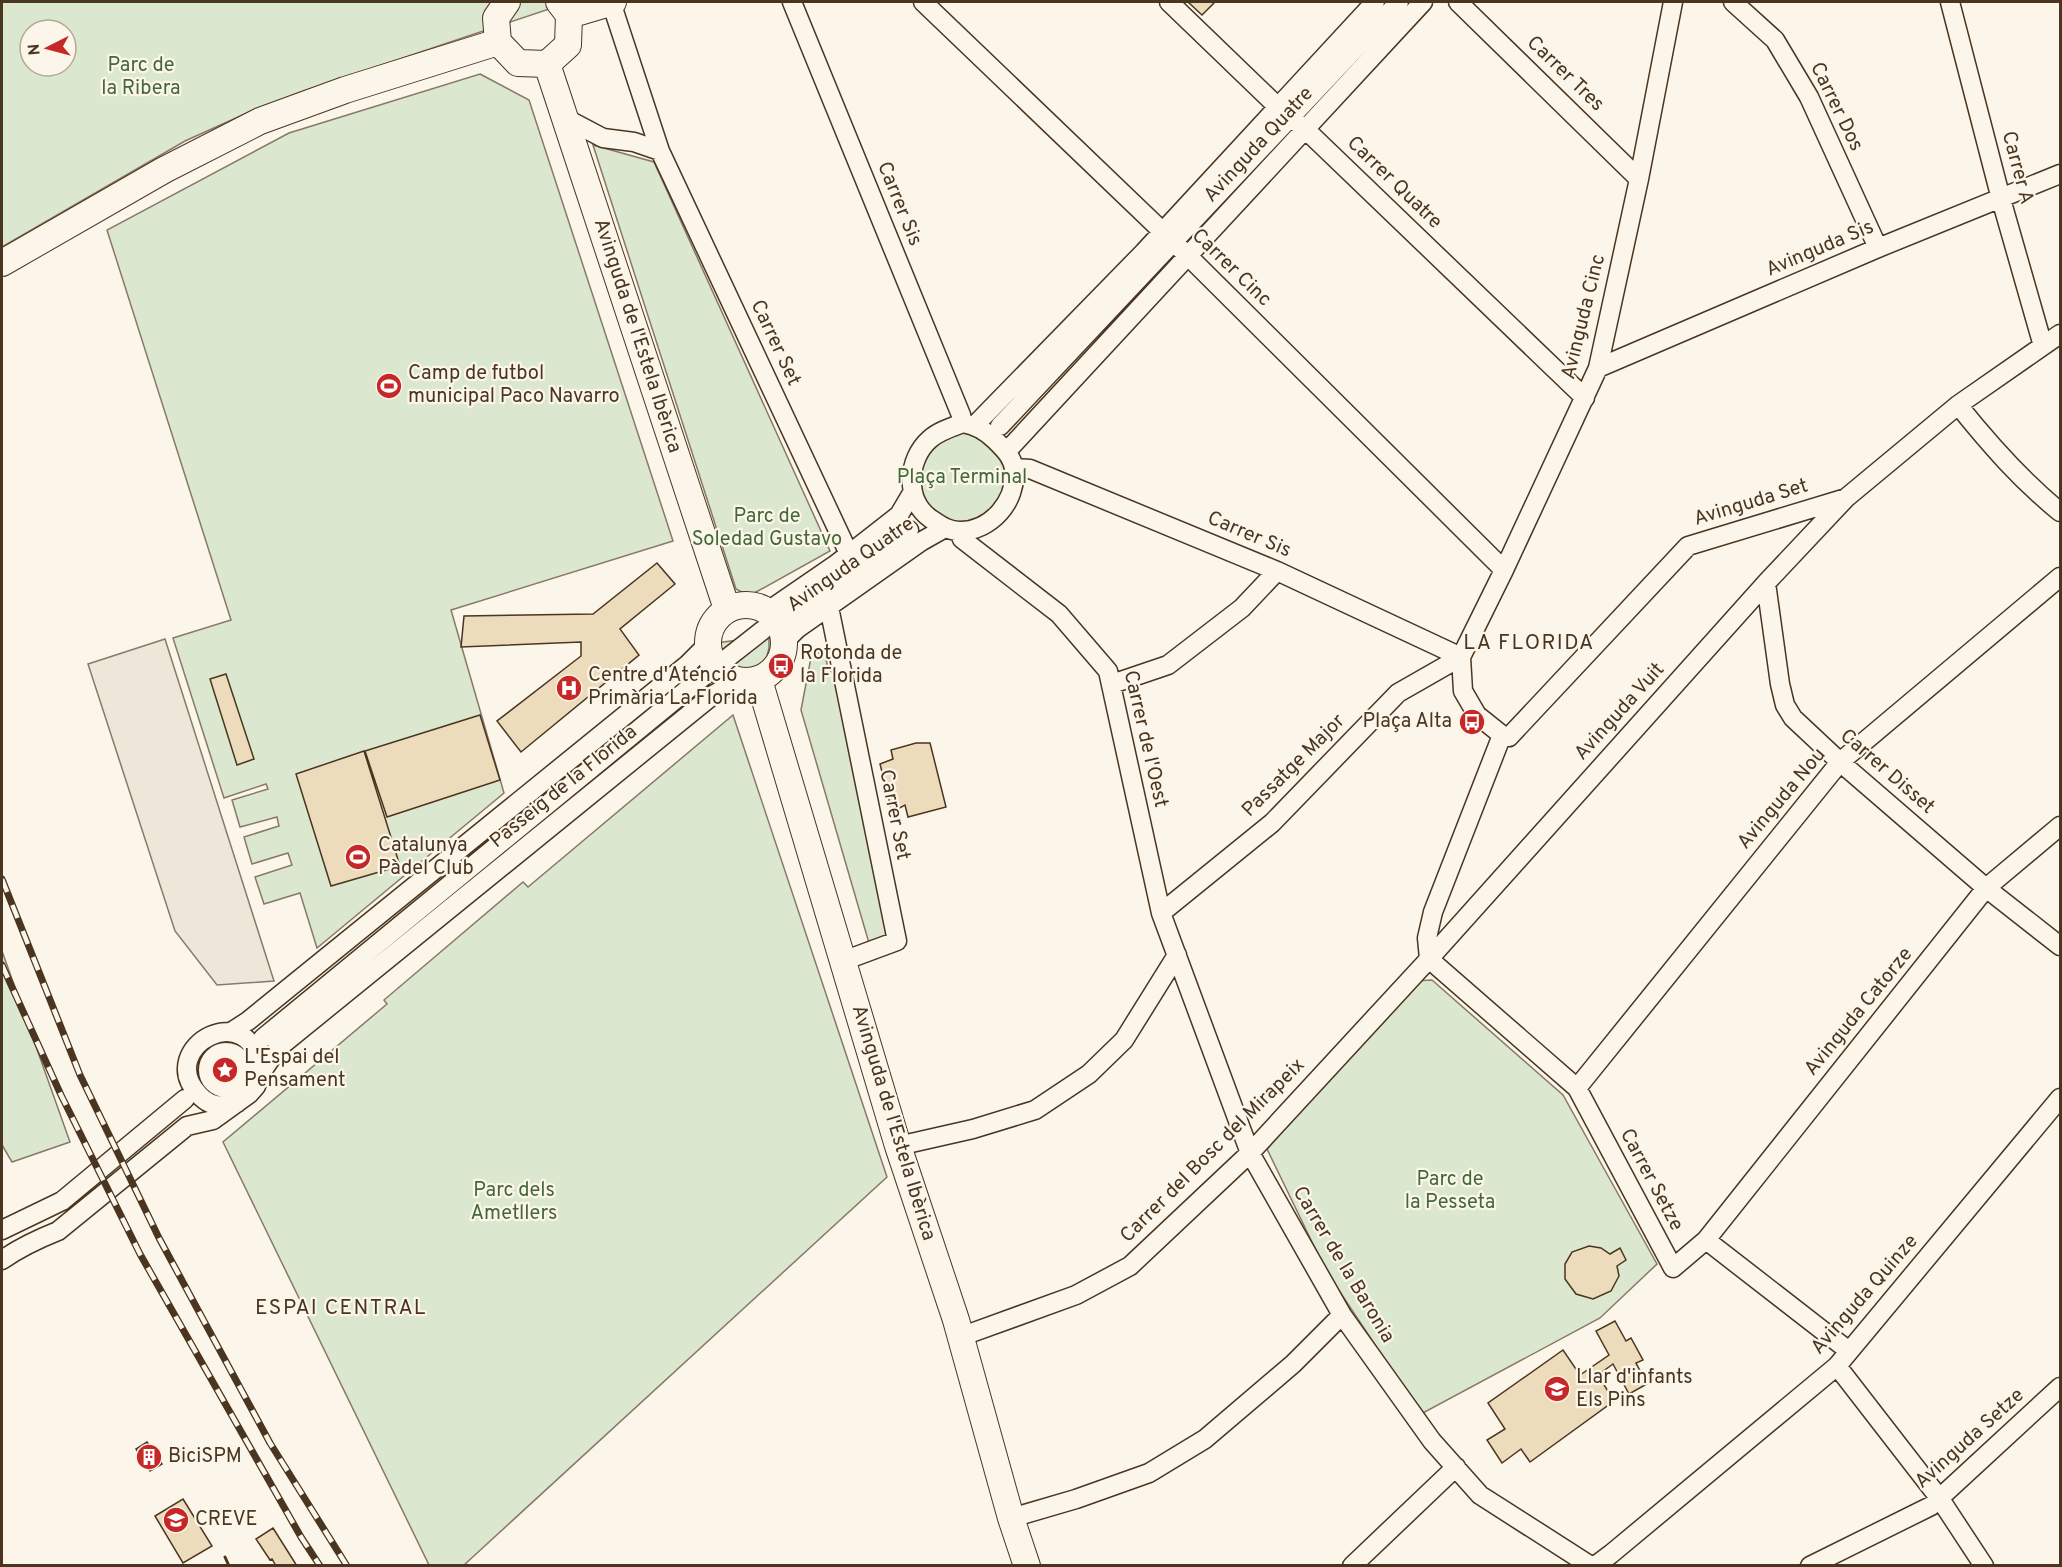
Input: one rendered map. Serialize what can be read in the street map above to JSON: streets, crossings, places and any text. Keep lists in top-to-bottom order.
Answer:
{
  "streets": {
    "main road": ["Avinguda de l'Estela Ibèrica"],
    "street": [
      "Carrer Tres",
      "Carrer Dos",
      "Avinguda Quatre",
      "Carrer A",
      "Carrer Quatre",
      "Carrer Sis",
      "Avinguda Sis",
      "Carrer Cinc",
      "Avinguda Cinc",
      "Carrer Set",
      "Avinguda Set",
      "Avinguda Vuit",
      "Carrer de l'Oest",
      "Passatge Major",
      "Carrer Disset",
      "Passeig de la Florida",
      "Avinguda Nou",
      "Avinguda Catorze",
      "Carrer del Bosc del Mirapeix",
      "Carrer Setze",
      "Carrer de la Baronia",
      "Avinguda Quinze",
      "Avinguda Setze"
    ]
  },
  "crossings": [
    ["Carrer Tres", "Avinguda Cinc"],
    ["Carrer Dos", "Avinguda Sis"],
    ["Avinguda Quatre", "Carrer Quatre"],
    ["Avinguda Quatre", "Carrer Sis"],
    ["Avinguda Quatre", "Carrer Cinc"],
    ["Avinguda Quatre", "Carrer Set"],
    ["Avinguda Quatre", "Carrer de l'Oest"],
    ["Carrer A", "Avinguda Sis"],
    ["Carrer A", "Avinguda Set"],
    ["Carrer Quatre", "Avinguda Cinc"],
    ["Carrer Sis", "Avinguda Cinc"],
    ["Carrer Sis", "Carrer de l'Oest"],
    ["Carrer Sis", "Passatge Major"],
    ["Avinguda Sis", "Avinguda Cinc"],
    ["Carrer Cinc", "Avinguda Cinc"],
    ["Avinguda Cinc", "Passatge Major"],
    ["Avinguda de l'Estela Ibèrica", "Carrer Set"],
    ["Avinguda de l'Estela Ibèrica", "Passeig de la Florida"],
    ["Avinguda de l'Estela Ibèrica", "Carrer del Bosc del Mirapeix"],
    ["Avinguda Set", "Avinguda Vuit"],
    ["Avinguda Vuit", "Carrer Disset"],
    ["Avinguda Vuit", "Carrer del Bosc del Mirapeix"],
    ["Avinguda Vuit", "Carrer Setze"],
    ["Carrer de l'Oest", "Passatge Major"],
    ["Carrer de l'Oest", "Carrer de la Baronia"],
    ["Passatge Major", "Carrer de la Baronia"],
    ["Carrer Disset", "Avinguda Nou"],
    ["Carrer Disset", "Avinguda Catorze"],
    ["Avinguda Nou", "Carrer Setze"],
    ["Avinguda Catorze", "Carrer Setze"],
    ["Carrer del Bosc del Mirapeix", "Carrer Setze"],
    ["Carrer del Bosc del Mirapeix", "Carrer de la Baronia"],
    ["Carrer Setze", "Avinguda Quinze"],
    ["Carrer de la Baronia", "Avinguda Quinze"]
  ],
  "districts": ["LA FLORIDA", "ESPAI CENTRAL"],
  "parks": [
    "Parc de la Ribera",
    "Plaça Terminal",
    "Parc de Soledad Gustavo",
    "Parc de la Pesseta",
    "Parc dels Ametllers"
  ],
  "places": {
    "sports": ["Camp de futbol municipal Paco Navarro", "Catalunya Pàdel Club"],
    "bus stop": ["Rotonda de la Florida", "Plaça Alta"],
    "hospital": ["Centre d'Atenció Primària La Florida"],
    "place": ["L'Espai del Pensament"],
    "school or university": ["Llar d'infants Els Pins", "CREVE"],
    "building": ["BiciSPM"]
  },
  "north": "left"
}
